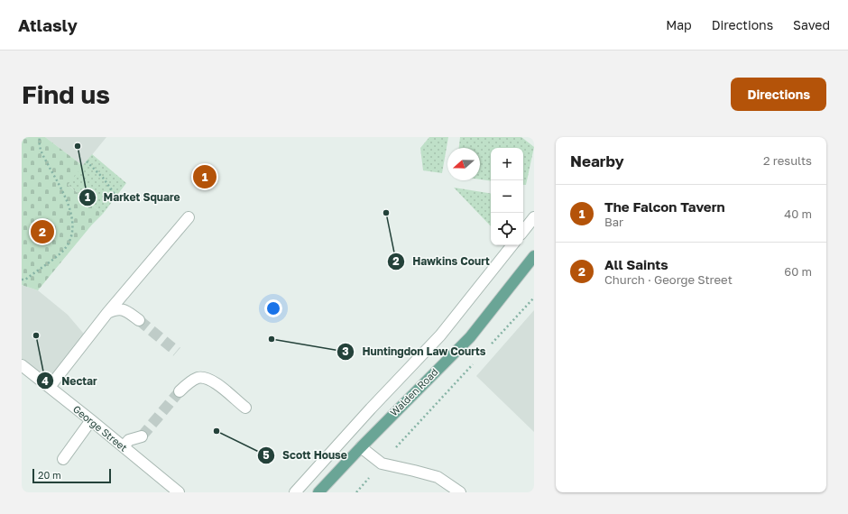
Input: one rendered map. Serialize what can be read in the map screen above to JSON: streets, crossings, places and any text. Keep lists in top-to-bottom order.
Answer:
{
  "streets": {
    "main road": ["Walden Road"],
    "street": ["George Street"]
  },
  "places": [
    "Market Square",
    "Hawkins Court",
    "Nectar",
    "Huntingdon Law Courts",
    "Scott House"
  ],
  "scale_bar": "20 m",
  "north": "left",
  "page": {
    "header": "Atlasly",
    "nav": ["Map", "Directions", "Saved"],
    "buttons": "Directions",
    "title": "Find us",
    "heading": ["Nearby", "2 results"],
    "map_buttons": ["+", "−"],
    "pins": ["1", "2"],
    "list": [
      {
        "mark": "1",
        "name": "The Falcon Tavern",
        "note": "Bar",
        "value": "40 m"
      },
      {
        "mark": "2",
        "name": "All Saints",
        "note": "Church · George Street",
        "value": "60 m"
      }
    ],
    "scale": "20 m"
  }
}
